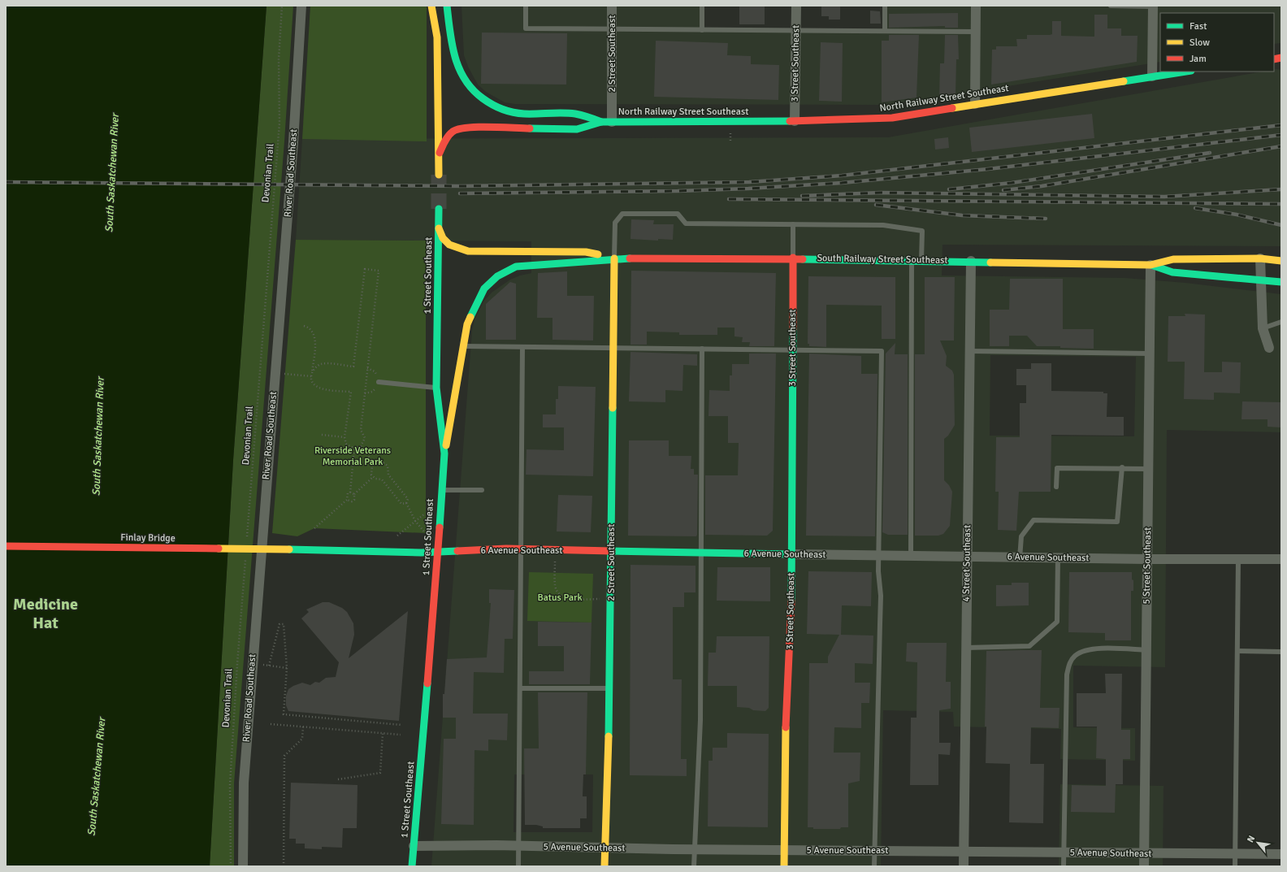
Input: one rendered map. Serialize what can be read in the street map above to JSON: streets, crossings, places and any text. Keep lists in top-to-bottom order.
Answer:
{
  "streets": {
    "street": [
      "2 Street Southeast",
      "3 Street Southeast",
      "North Railway Street Southeast",
      "River Road Southeast",
      "South Railway Street Southeast",
      "1 Street Southeast",
      "Finlay Bridge",
      "6 Avenue Southeast",
      "4 Street Southeast",
      "5 Street Southeast",
      "5 Avenue Southeast"
    ],
    "path": ["Devonian Trail"]
  },
  "crossings": [
    ["2 Street Southeast", "North Railway Street Southeast"],
    ["2 Street Southeast", "South Railway Street Southeast"],
    ["2 Street Southeast", "6 Avenue Southeast"],
    ["2 Street Southeast", "5 Avenue Southeast"],
    ["3 Street Southeast", "North Railway Street Southeast"],
    ["3 Street Southeast", "South Railway Street Southeast"],
    ["3 Street Southeast", "6 Avenue Southeast"],
    ["3 Street Southeast", "5 Avenue Southeast"],
    ["South Railway Street Southeast", "1 Street Southeast"],
    ["South Railway Street Southeast", "4 Street Southeast"],
    ["South Railway Street Southeast", "5 Street Southeast"],
    ["1 Street Southeast", "6 Avenue Southeast"],
    ["1 Street Southeast", "5 Avenue Southeast"],
    ["Finlay Bridge", "6 Avenue Southeast"],
    ["6 Avenue Southeast", "4 Street Southeast"],
    ["6 Avenue Southeast", "5 Street Southeast"],
    ["4 Street Southeast", "5 Avenue Southeast"],
    ["5 Street Southeast", "5 Avenue Southeast"]
  ],
  "districts": ["Medicine Hat"],
  "water": ["South Saskatchewan River"],
  "parks": ["Riverside Veterans Memorial Park", "Batus Park"],
  "legend": ["Fast", "Slow", "Jam"],
  "north": "top left"
}
